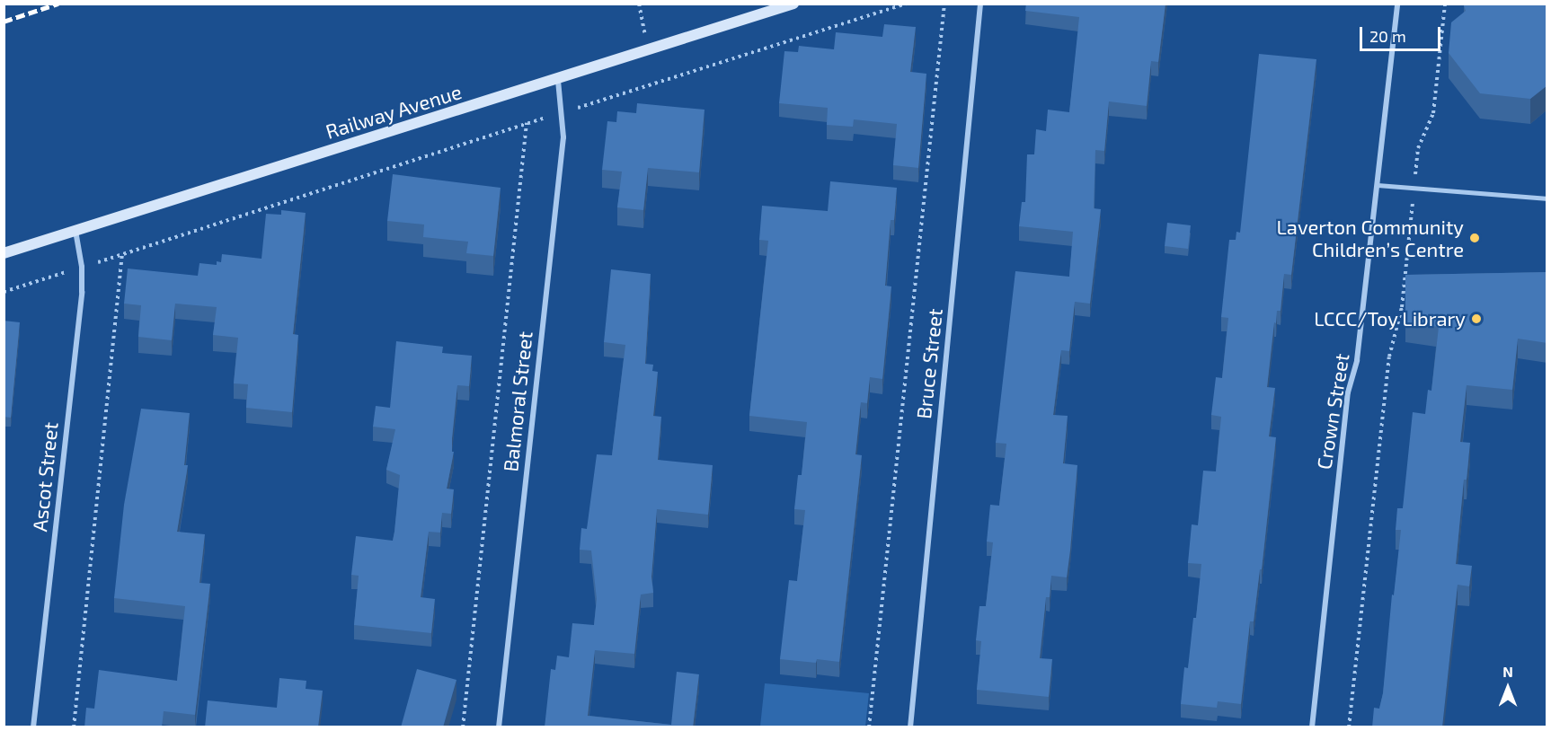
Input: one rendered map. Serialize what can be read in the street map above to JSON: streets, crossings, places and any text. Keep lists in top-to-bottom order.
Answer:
{
  "streets": {
    "street": [
      "Railway Avenue",
      "Bruce Street",
      "Balmoral Street",
      "Crown Street",
      "Ascot Street"
    ]
  },
  "crossings": [
    ["Railway Avenue", "Balmoral Street"],
    ["Railway Avenue", "Ascot Street"]
  ],
  "places": ["Laverton Community Children’s Centre", "LCCC/Toy Library"],
  "scale_bar": "20 m",
  "north": "top"
}
